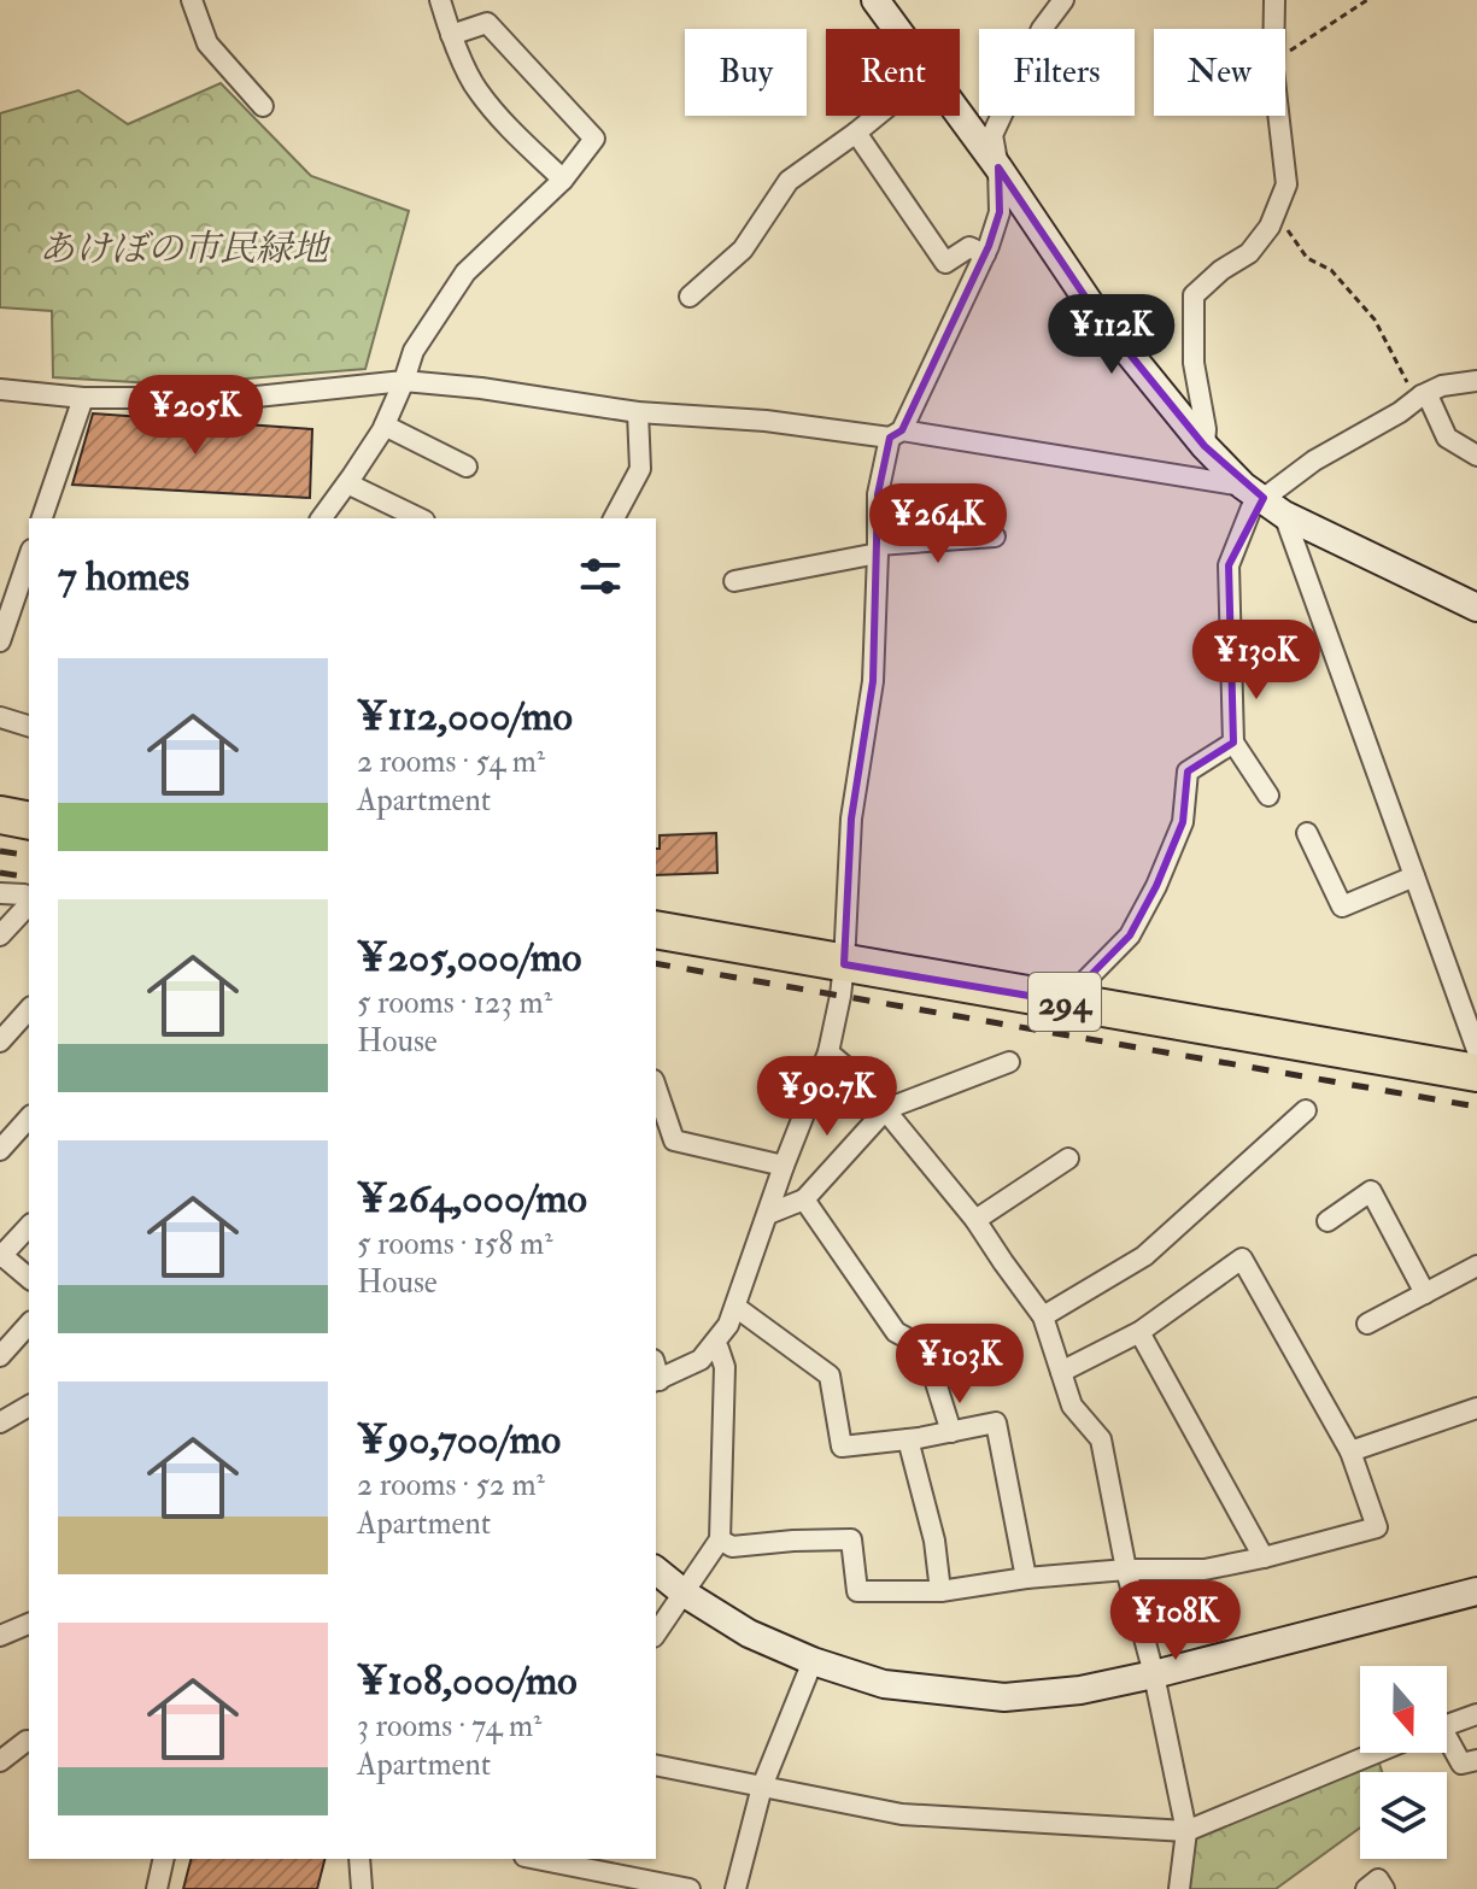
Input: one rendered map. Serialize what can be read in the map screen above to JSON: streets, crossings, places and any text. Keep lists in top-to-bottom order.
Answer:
{
  "streets": {
    "highway": ["294"]
  },
  "parks": ["あけぼの市民緑地"],
  "north": "bottom",
  "page": {
    "chip": [
      "Buy",
      "Rent",
      "Filters",
      "New"
    ],
    "price": [
      "¥112K",
      "¥205K",
      "¥264K",
      "¥130K",
      "¥90.7K",
      "¥103K",
      "¥108K"
    ],
    "heading": "7 homes",
    "list": [
      {
        "name": "¥112,000/mo",
        "note": "2 rooms · 54 m² · Apartment"
      },
      {
        "name": "¥205,000/mo",
        "note": "5 rooms · 123 m² · House"
      },
      {
        "name": "¥264,000/mo",
        "note": "5 rooms · 158 m² · House"
      },
      {
        "name": "¥90,700/mo",
        "note": "2 rooms · 52 m² · Apartment"
      },
      {
        "name": "¥108,000/mo",
        "note": "3 rooms · 74 m² · Apartment"
      }
    ]
  }
}
